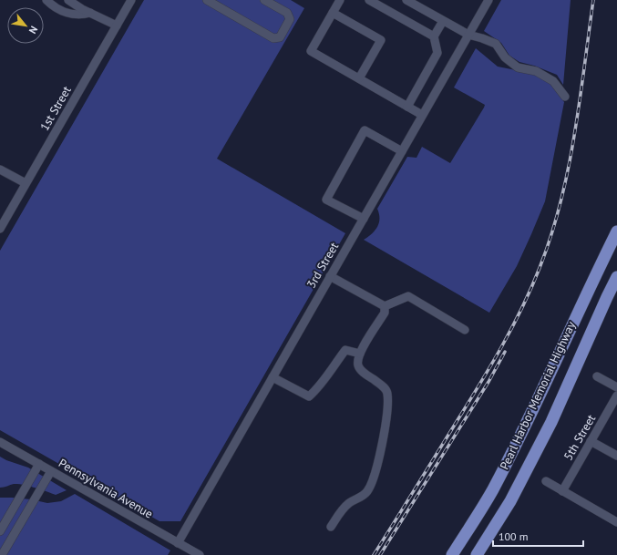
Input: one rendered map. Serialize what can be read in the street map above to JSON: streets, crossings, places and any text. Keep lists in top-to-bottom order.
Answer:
{
  "streets": {
    "highway": ["Pearl Harbor Memorial Highway"],
    "street": [
      "1st Street",
      "3rd Street",
      "5th Street",
      "Pennsylvania Avenue"
    ]
  },
  "crossings": [
    ["3rd Street", "Pennsylvania Avenue"]
  ],
  "scale_bar": "100 m",
  "north": "bottom right"
}
